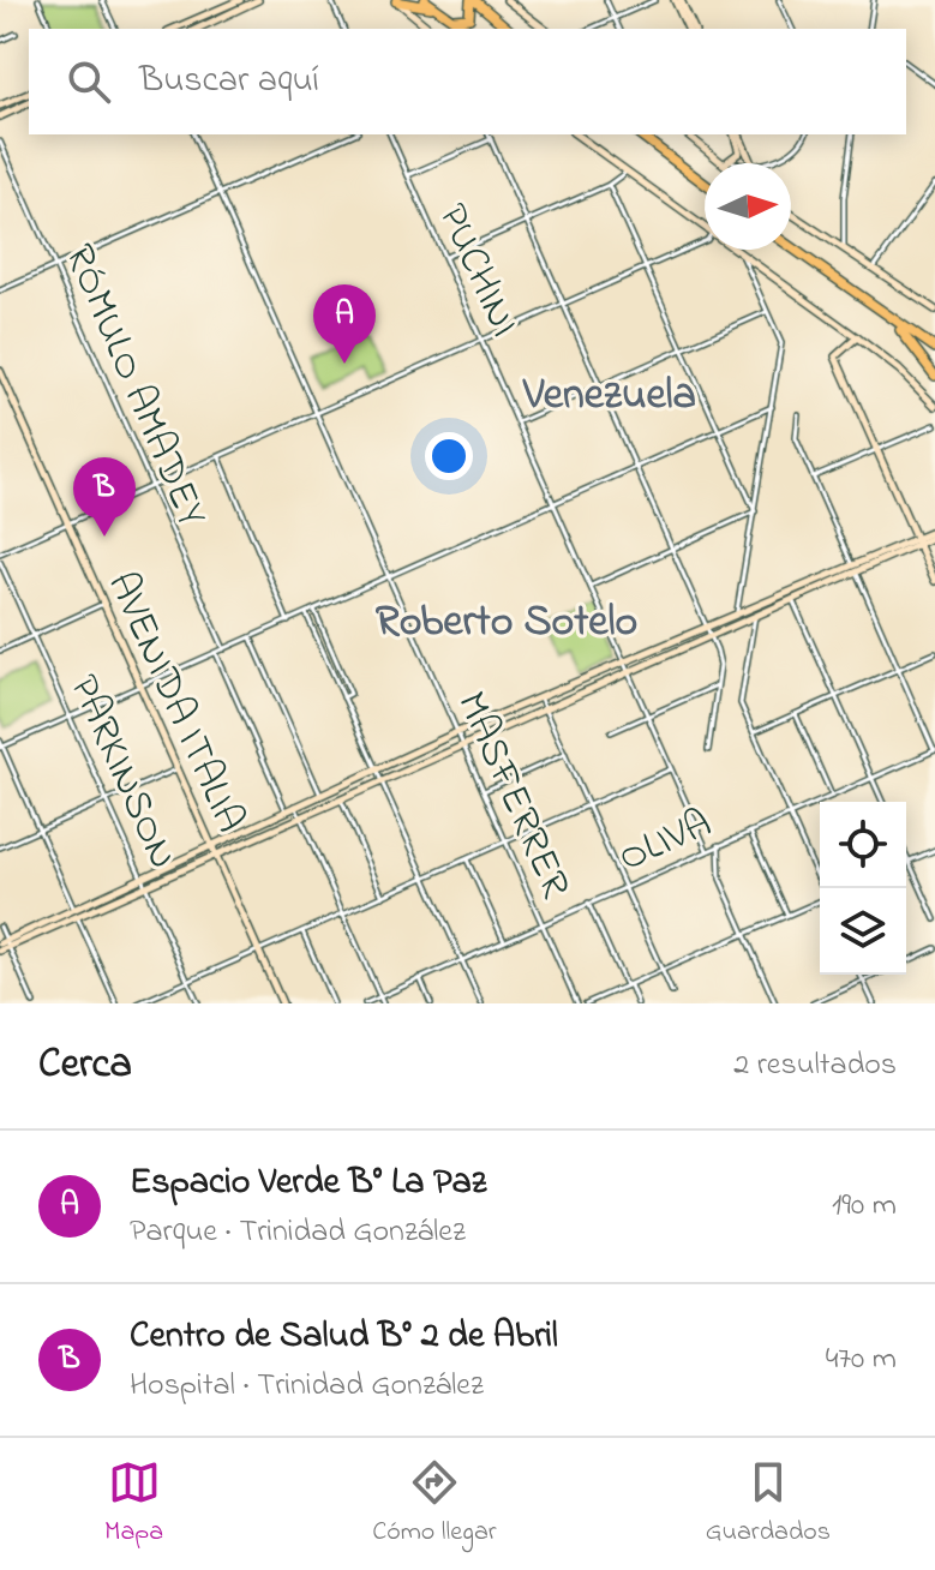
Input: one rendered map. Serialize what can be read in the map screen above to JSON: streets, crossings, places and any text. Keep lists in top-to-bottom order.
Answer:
{
  "streets": {
    "main road": ["AVENIDA ITALIA"],
    "street": [
      "PUCHINI",
      "RÓMULO AMADEY",
      "PARKINSON",
      "MASFERRER",
      "OLIVA"
    ]
  },
  "crossings": [
    ["PUCHINI", "OLIVA"],
    ["MASFERRER", "OLIVA"]
  ],
  "districts": ["Venezuela", "Roberto Sotelo"],
  "north": "right",
  "page": {
    "search": "Buscar aquí",
    "pins": ["A", "B"],
    "heading": ["Cerca", "2 resultados"],
    "list": [
      {
        "mark": "A",
        "name": "Espacio Verde B° La Paz",
        "note": "Parque · Trinidad González",
        "value": "190 m"
      },
      {
        "mark": "B",
        "name": "Centro de Salud B° 2 de Abril",
        "note": "Hospital · Trinidad González",
        "value": "470 m"
      }
    ],
    "nav": ["Mapa", "Cómo llegar", "Guardados"]
  }
}
